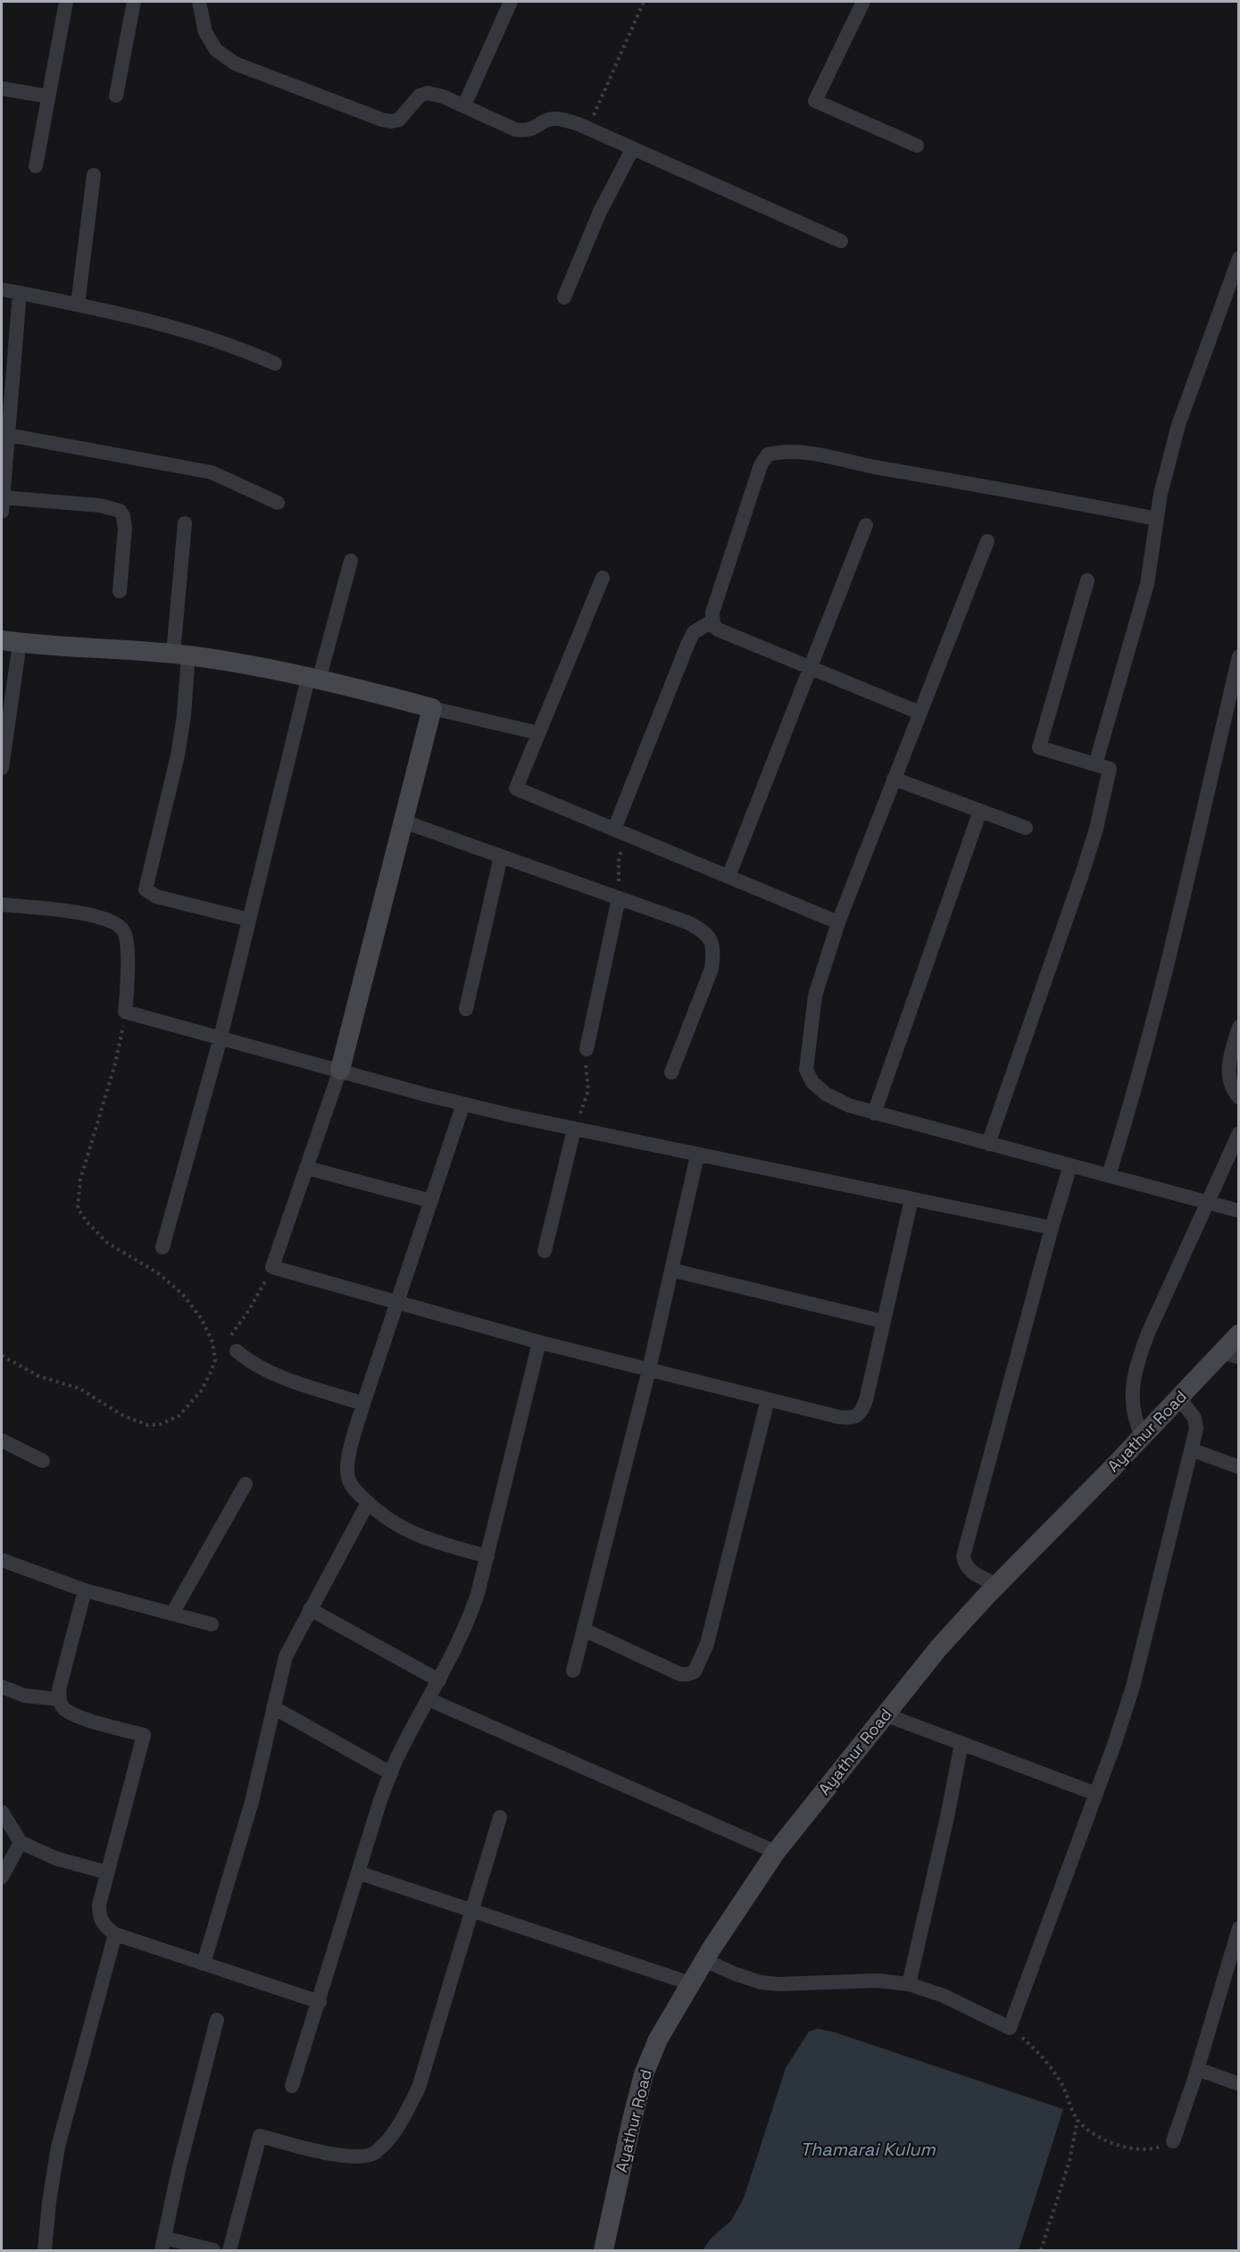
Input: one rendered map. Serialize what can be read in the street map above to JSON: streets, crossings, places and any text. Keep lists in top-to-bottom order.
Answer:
{
  "streets": {
    "street": ["Ayathur Road"]
  },
  "water": ["Thamarai Kulum"]
}
